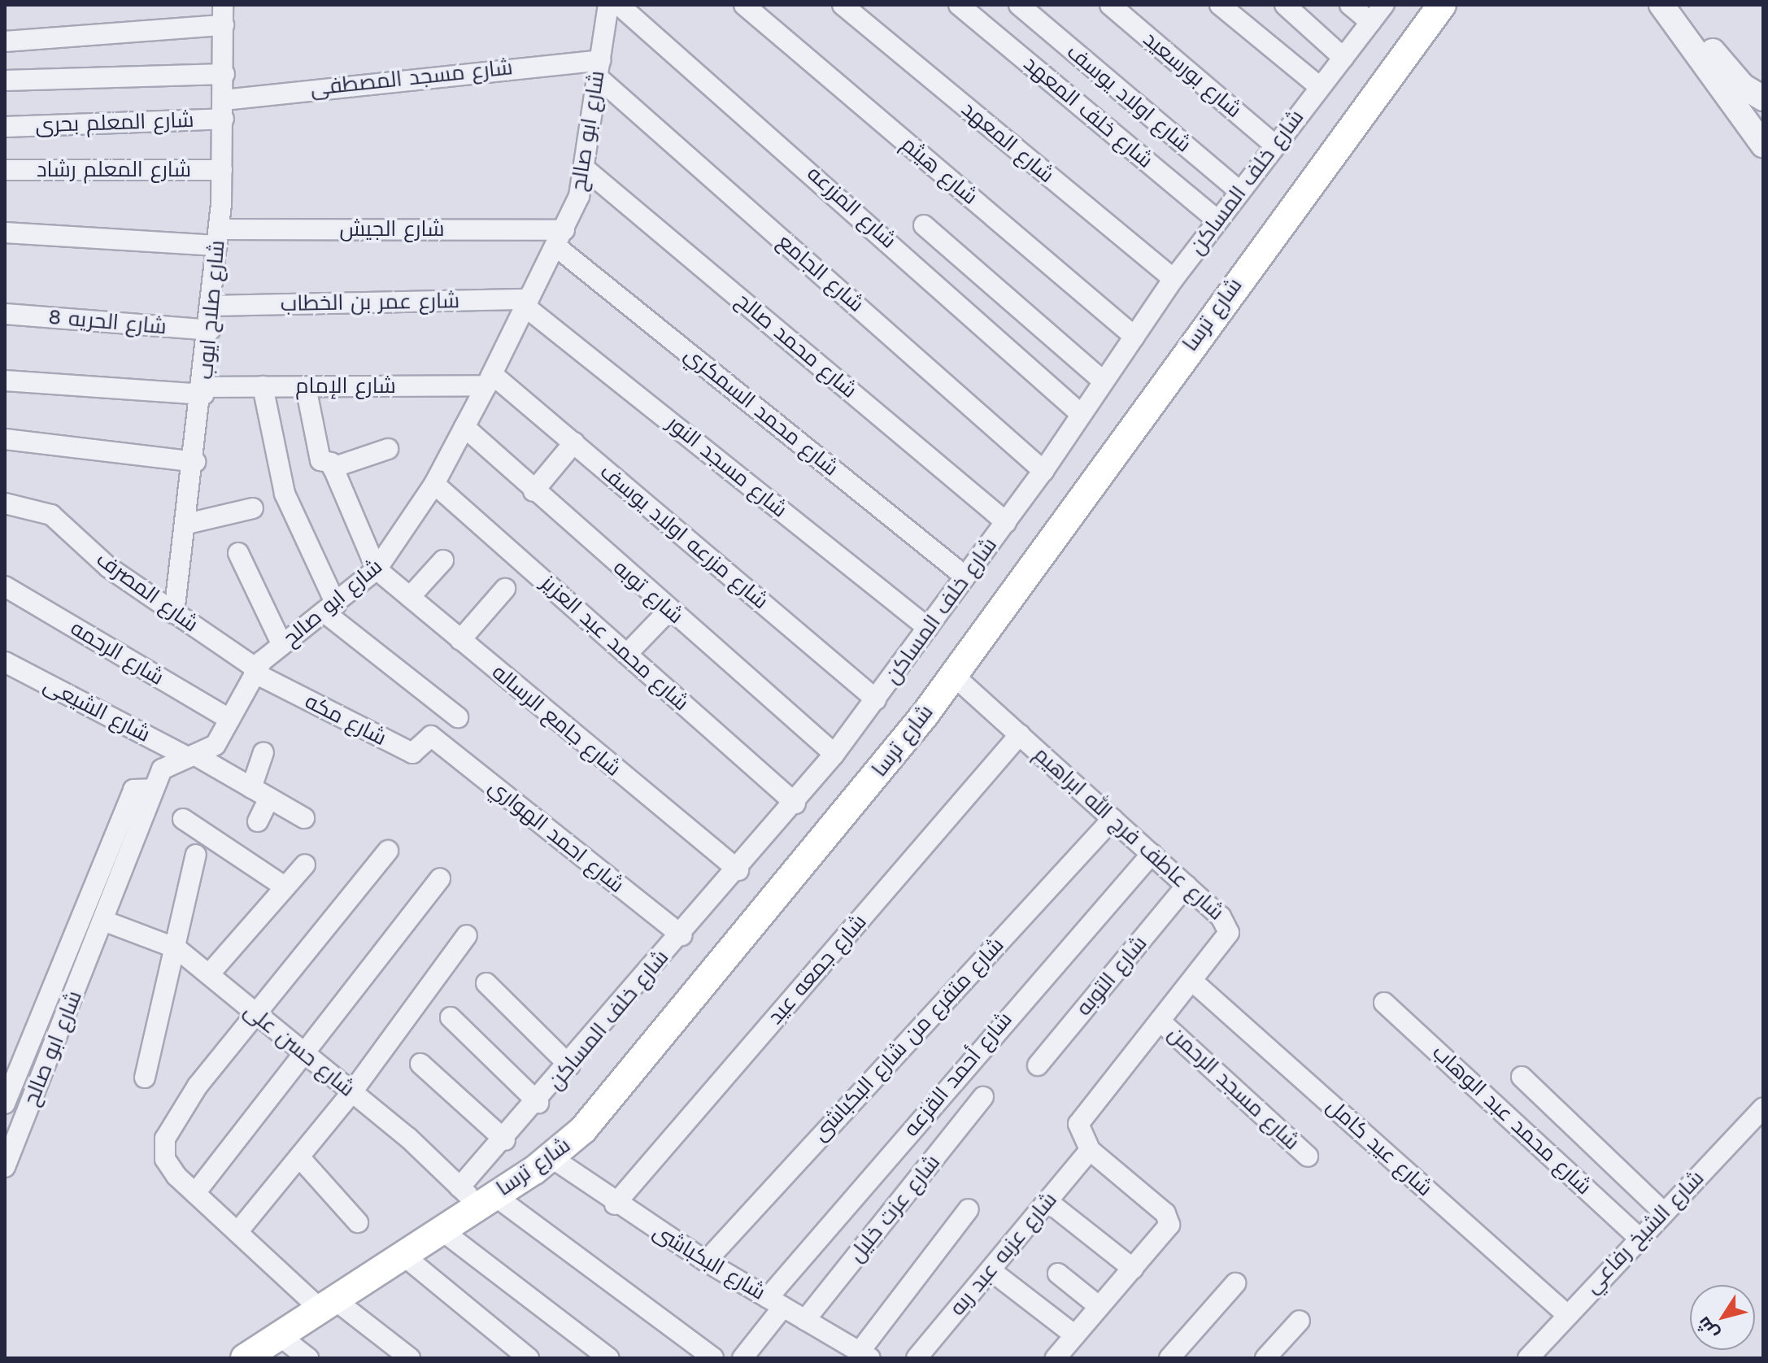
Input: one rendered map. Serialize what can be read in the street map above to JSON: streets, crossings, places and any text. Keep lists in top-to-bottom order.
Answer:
{
  "streets": {
    "main road": ["شارع ترسا"],
    "street": [
      "شارع بورسعيد",
      "شارع مسجد المصطفى",
      "شارع اولاد يوسف",
      "شارع خلف المعهد",
      "شارع المعلم بحرى",
      "شارع ابو صالح",
      "شارع المعهد",
      "شارع المعلم رشاد",
      "شارع هيثم",
      "شارع خلف المساكن",
      "شارع المزرعه",
      "شارع الجيش",
      "شارع الجامع",
      "شارع عمر بن الخطاب",
      "شارع صلاح ايوب",
      "شارع الحريه 8",
      "شارع محمد صالح",
      "شارع الإمام",
      "شارع محمد السمكري",
      "شارع مسجد النور",
      "شارع مزرعه اولاد يوسف",
      "شارع المصرف",
      "شارع توبه",
      "شارع محمد عبد العزيز",
      "شارع الرحمه",
      "شارع الشيعى",
      "شارع مكه",
      "شارع جامع الرساله",
      "شارع عاطف فرج الله ابراهيم",
      "شارع احمد الهواري",
      "شارع جمعه عيد",
      "شارع التوبه",
      "شارع متفرع من شارع البكباشى",
      "شارع حسن على",
      "شارع أحمد القزعه",
      "شارع مسجد الرحمن",
      "شارع محمد عبد الوهاب",
      "شارع عيد كامل",
      "شارع عزت خليل",
      "شارع الشيخ رفاعي",
      "شارع عزبه عبد ربه",
      "شارع البكباشى"
    ]
  },
  "crossings": [
    ["شارع بورسعيد", "شارع خلف المساكن"],
    ["شارع مسجد المصطفى", "شارع المعلم بحرى"],
    ["شارع مسجد المصطفى", "شارع ابو صالح"],
    ["شارع مسجد المصطفى", "شارع الجامع"],
    ["شارع مسجد المصطفى", "شارع صلاح ايوب"],
    ["شارع اولاد يوسف", "شارع خلف المساكن"],
    ["شارع خلف المعهد", "شارع خلف المساكن"],
    ["شارع المعلم بحرى", "شارع صلاح ايوب"],
    ["شارع ابو صالح", "شارع الجيش"],
    ["شارع ابو صالح", "شارع الجامع"],
    ["شارع ابو صالح", "شارع عمر بن الخطاب"],
    ["شارع ابو صالح", "شارع محمد صالح"],
    ["شارع ابو صالح", "شارع الإمام"],
    ["شارع ابو صالح", "شارع محمد السمكري"],
    ["شارع ابو صالح", "شارع مسجد النور"],
    ["شارع ابو صالح", "شارع مزرعه اولاد يوسف"],
    ["شارع ابو صالح", "شارع المصرف"],
    ["شارع ابو صالح", "شارع توبه"],
    ["شارع ابو صالح", "شارع محمد عبد العزيز"],
    ["شارع ابو صالح", "شارع الرحمه"],
    ["شارع ابو صالح", "شارع الشيعى"],
    ["شارع ابو صالح", "شارع مكه"],
    ["شارع ابو صالح", "شارع جامع الرساله"],
    ["شارع ابو صالح", "شارع حسن على"],
    ["شارع المعهد", "شارع خلف المساكن"],
    ["شارع المعلم رشاد", "شارع صلاح ايوب"],
    ["شارع هيثم", "شارع خلف المساكن"],
    ["شارع خلف المساكن", "شارع المزرعه"],
    ["شارع خلف المساكن", "شارع الجامع"],
    ["شارع خلف المساكن", "شارع ترسا"],
    ["شارع خلف المساكن", "شارع محمد صالح"],
    ["شارع خلف المساكن", "شارع محمد السمكري"],
    ["شارع خلف المساكن", "شارع مسجد النور"],
    ["شارع خلف المساكن", "شارع مزرعه اولاد يوسف"],
    ["شارع خلف المساكن", "شارع توبه"],
    ["شارع خلف المساكن", "شارع محمد عبد العزيز"],
    ["شارع خلف المساكن", "شارع جامع الرساله"],
    ["شارع خلف المساكن", "شارع احمد الهواري"],
    ["شارع خلف المساكن", "شارع حسن على"],
    ["شارع الجيش", "شارع صلاح ايوب"],
    ["شارع الجيش", "شارع محمد السمكري"],
    ["شارع عمر بن الخطاب", "شارع صلاح ايوب"],
    ["شارع عمر بن الخطاب", "شارع مسجد النور"],
    ["شارع صلاح ايوب", "شارع الحريه 8"],
    ["شارع صلاح ايوب", "شارع الإمام"],
    ["شارع صلاح ايوب", "شارع المصرف"],
    ["شارع ترسا", "شارع عاطف فرج الله ابراهيم"],
    ["شارع ترسا", "شارع حسن على"],
    ["شارع ترسا", "شارع البكباشى"],
    ["شارع الإمام", "شارع مزرعه اولاد يوسف"],
    ["شارع المصرف", "شارع مكه"],
    ["شارع مكه", "شارع احمد الهواري"],
    ["شارع عاطف فرج الله ابراهيم", "شارع جمعه عيد"],
    ["شارع عاطف فرج الله ابراهيم", "شارع التوبه"],
    ["شارع عاطف فرج الله ابراهيم", "شارع متفرع من شارع البكباشى"],
    ["شارع عاطف فرج الله ابراهيم", "شارع أحمد القزعه"],
    ["شارع عاطف فرج الله ابراهيم", "شارع مسجد الرحمن"],
    ["شارع عاطف فرج الله ابراهيم", "شارع عيد كامل"],
    ["شارع عاطف فرج الله ابراهيم", "شارع عزبه عبد ربه"],
    ["شارع جمعه عيد", "شارع البكباشى"],
    ["شارع متفرع من شارع البكباشى", "شارع البكباشى"],
    ["شارع أحمد القزعه", "شارع البكباشى"],
    ["شارع محمد عبد الوهاب", "شارع الشيخ رفاعي"],
    ["شارع عيد كامل", "شارع الشيخ رفاعي"],
    ["شارع عزت خليل", "شارع البكباشى"]
  ],
  "north": "bottom left"
}
